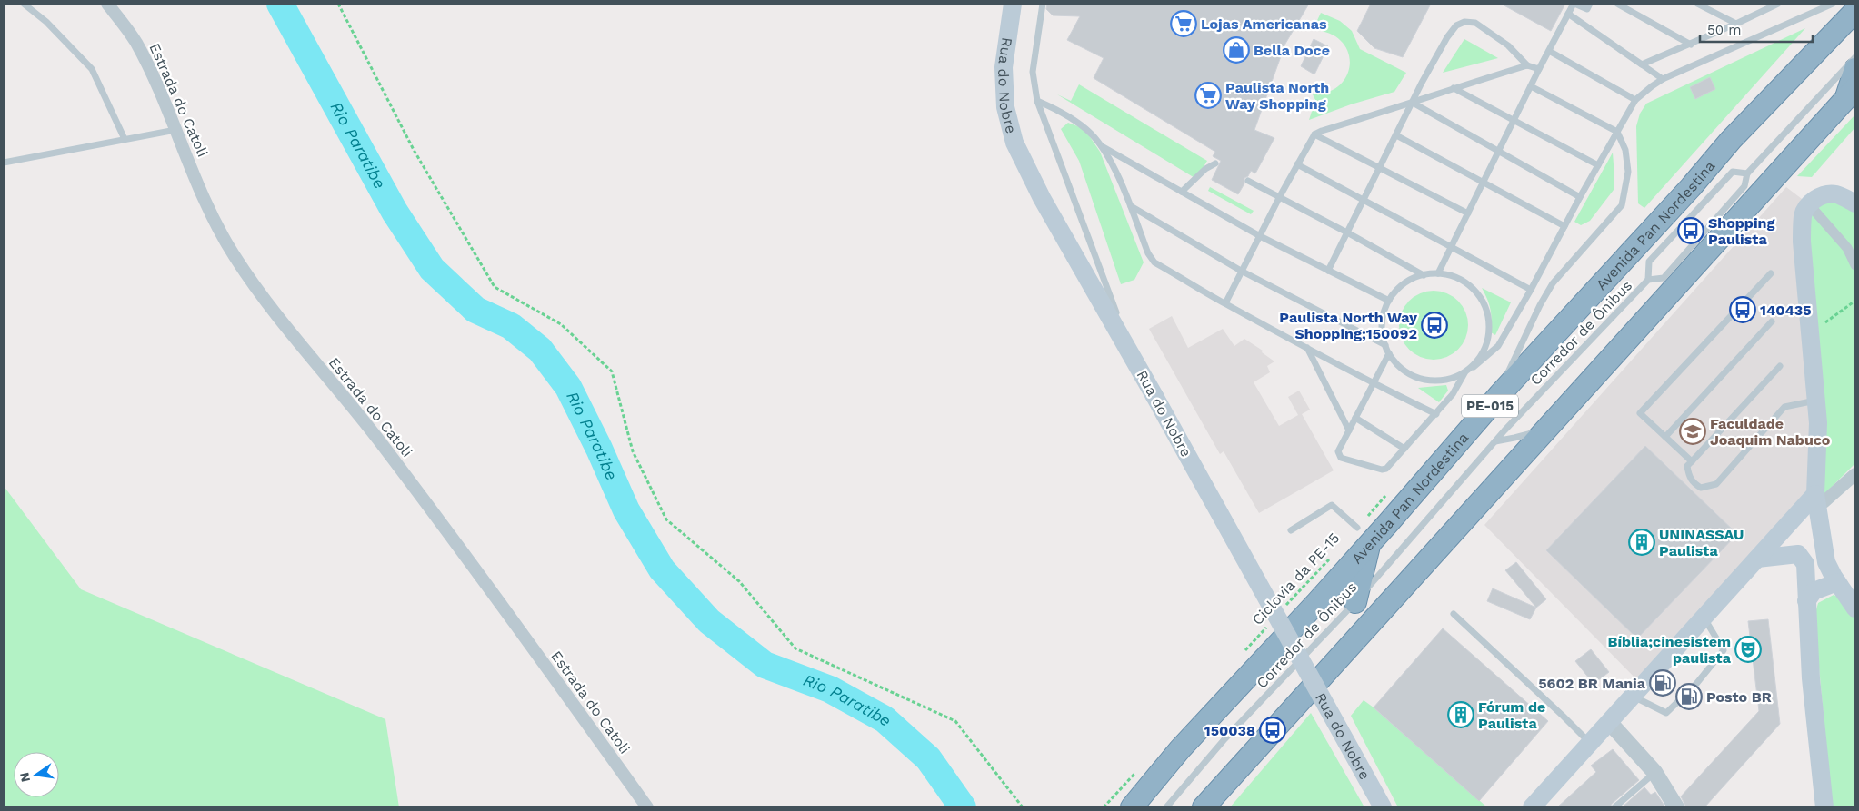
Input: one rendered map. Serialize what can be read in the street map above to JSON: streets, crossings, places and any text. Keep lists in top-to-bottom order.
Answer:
{
  "streets": {
    "highway": ["Avenida Pan Nordestina", "PE-015"],
    "main road": ["Rua do Nobre"],
    "street": ["Estrada do Catoli"],
    "lane": ["Corredor de Ônibus"],
    "path": ["Ciclovia da PE-15"]
  },
  "crossings": [
    ["Avenida Pan Nordestina", "Ciclovia da PE-15"]
  ],
  "water": ["Rio Paratibe"],
  "places": {
    "supermarket": ["Lojas Americanas", "Paulista North Way Shopping"],
    "shop": ["Bella Doce"],
    "bus stop": [
      "Shopping Paulista",
      "140435",
      "Paulista North Way Shopping;150092",
      "150038"
    ],
    "school or university": ["Faculdade Joaquim Nabuco"],
    "building": ["UNINASSAU Paulista", "Fórum de Paulista"],
    "theatre": ["Bíblia;cinesistem paulista"],
    "fuel station": ["5602 BR Mania", "Posto BR"]
  },
  "scale_bar": "50 m",
  "north": "left"
}
